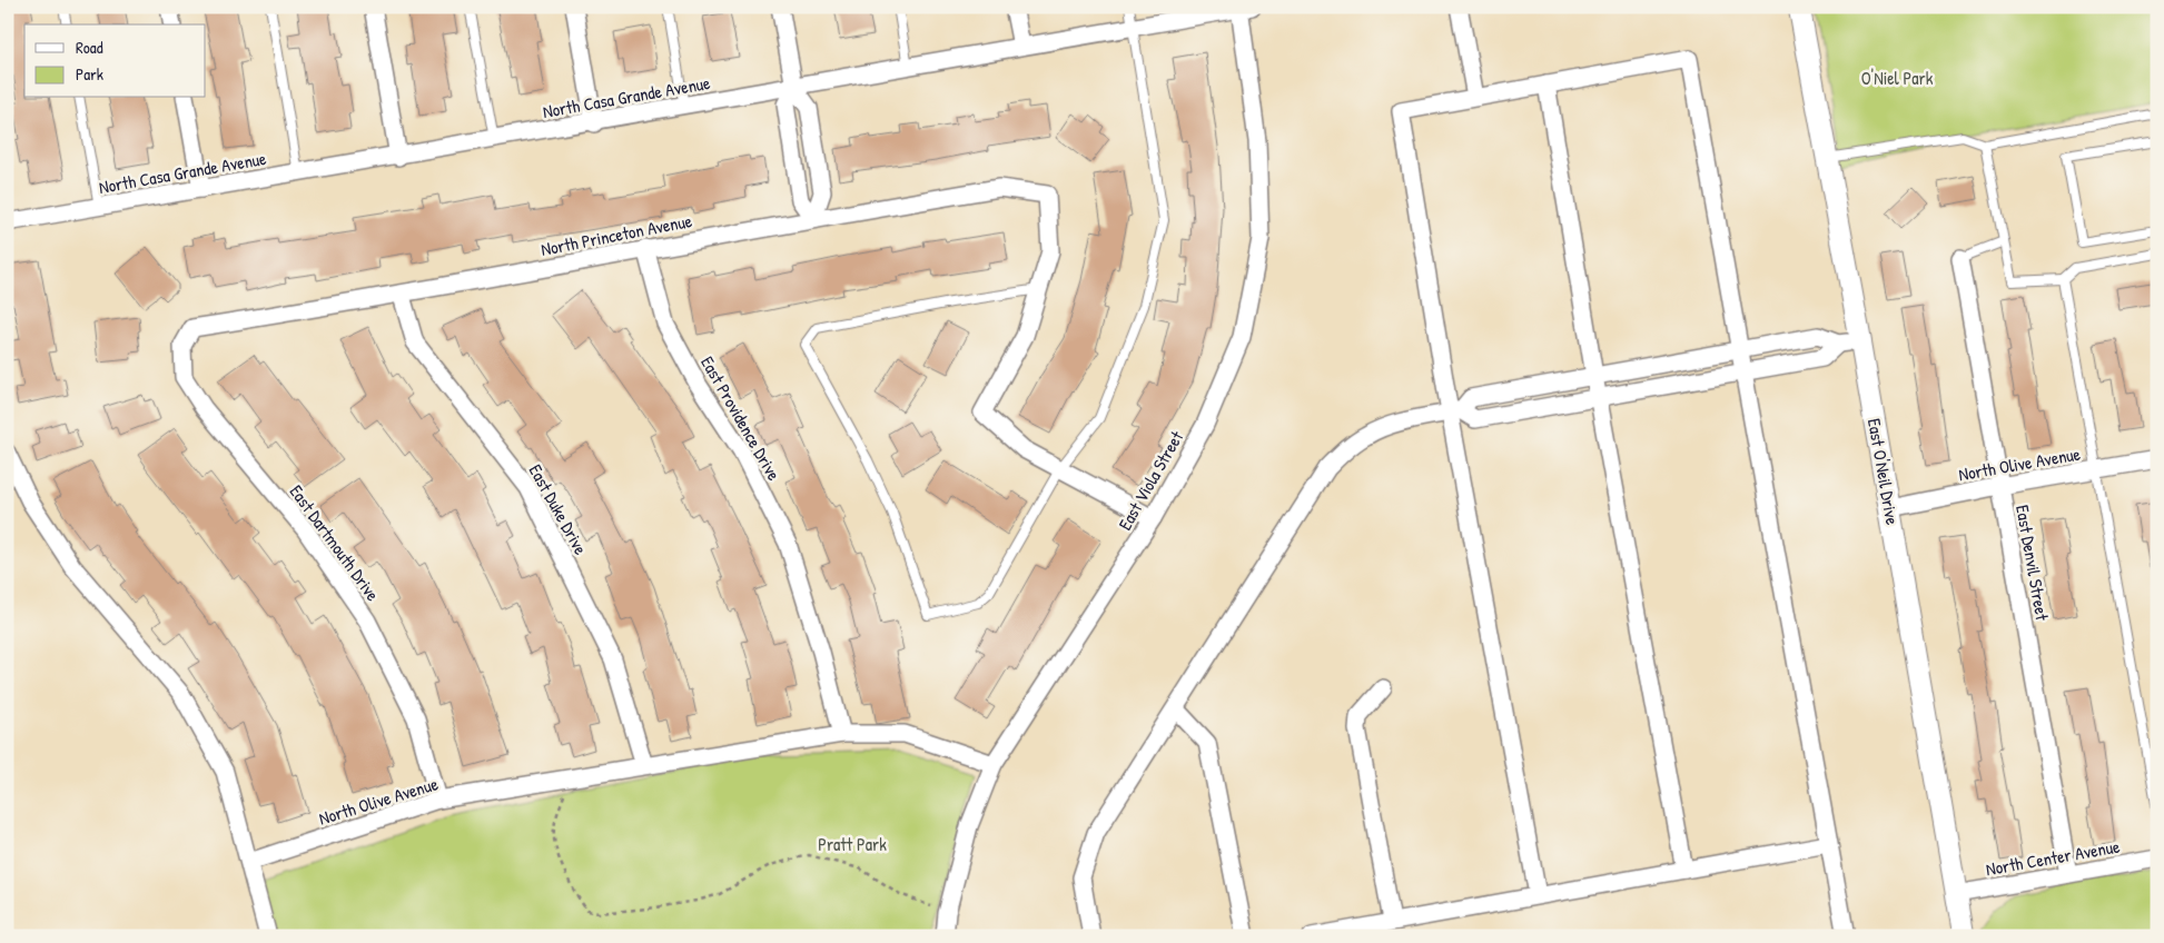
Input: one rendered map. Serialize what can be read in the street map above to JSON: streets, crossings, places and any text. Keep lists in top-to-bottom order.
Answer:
{
  "streets": {
    "street": [
      "North Casa Grande Avenue",
      "North Princeton Avenue",
      "East Providence Drive",
      "North Olive Avenue",
      "East O'Neil Drive",
      "East Viola Street",
      "East Duke Drive",
      "East Dartmouth Drive",
      "East Denvil Street",
      "North Center Avenue"
    ]
  },
  "crossings": [
    ["North Casa Grande Avenue", "East Viola Street"],
    ["North Princeton Avenue", "East Providence Drive"],
    ["North Princeton Avenue", "East Duke Drive"],
    ["North Princeton Avenue", "East Dartmouth Drive"],
    ["East Providence Drive", "North Olive Avenue"],
    ["North Olive Avenue", "East O'Neil Drive"],
    ["North Olive Avenue", "East Viola Street"],
    ["North Olive Avenue", "East Duke Drive"],
    ["North Olive Avenue", "East Dartmouth Drive"],
    ["North Olive Avenue", "East Denvil Street"],
    ["East O'Neil Drive", "North Center Avenue"],
    ["East Denvil Street", "North Center Avenue"]
  ],
  "parks": ["O'Niel Park", "Pratt Park"],
  "legend": ["Road", "Park"]
}
